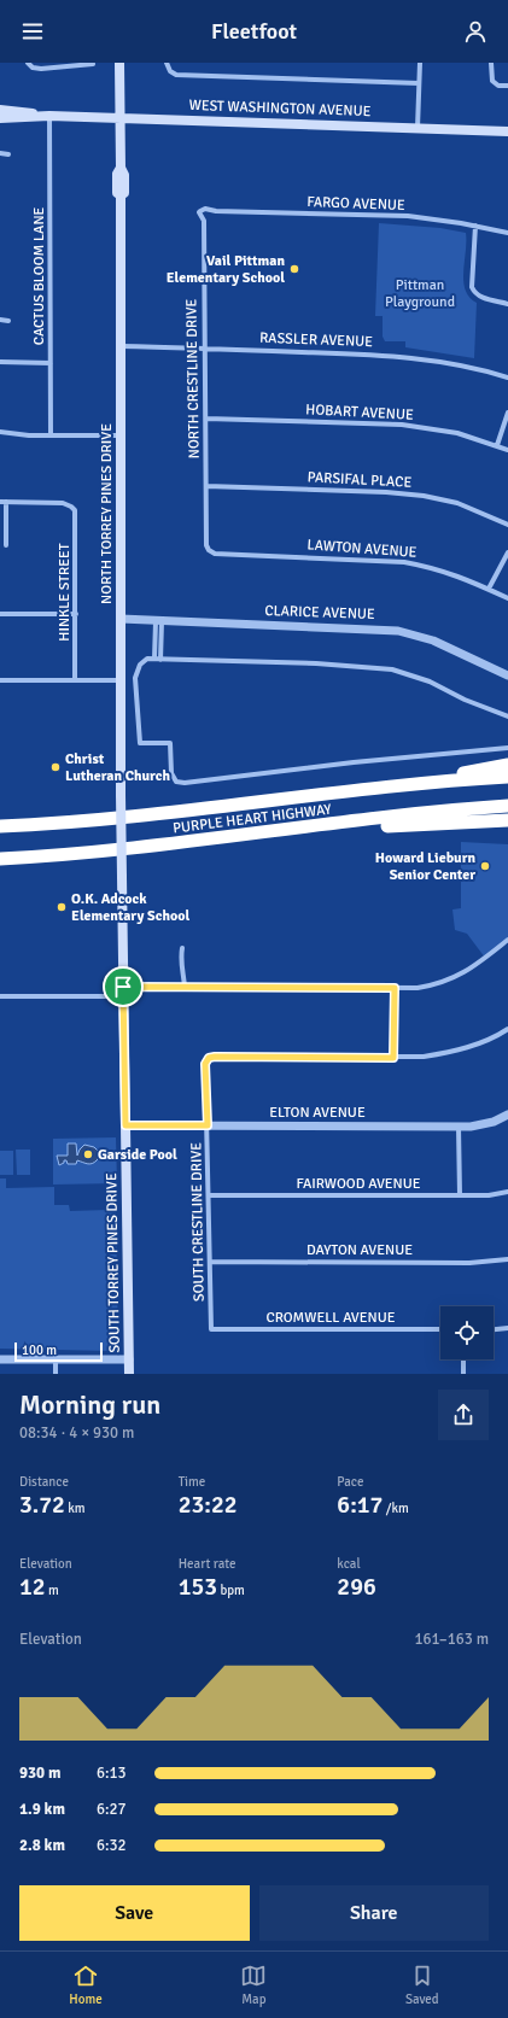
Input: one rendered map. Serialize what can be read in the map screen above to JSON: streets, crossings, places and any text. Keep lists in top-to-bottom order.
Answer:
{
  "streets": {
    "highway": ["PURPLE HEART HIGHWAY"],
    "main road": ["WEST WASHINGTON AVENUE", "NORTH TORREY PINES DRIVE", "SOUTH TORREY PINES DRIVE"],
    "street": [
      "FARGO AVENUE",
      "CACTUS BLOOM LANE",
      "RASSLER AVENUE",
      "NORTH CRESTLINE DRIVE",
      "HOBART AVENUE",
      "PARSIFAL PLACE",
      "LAWTON AVENUE",
      "HINKLE STREET",
      "CLARICE AVENUE",
      "ELTON AVENUE",
      "FAIRWOOD AVENUE",
      "SOUTH CRESTLINE DRIVE",
      "DAYTON AVENUE",
      "CROMWELL AVENUE"
    ]
  },
  "crossings": [
    ["WEST WASHINGTON AVENUE", "CACTUS BLOOM LANE"],
    ["WEST WASHINGTON AVENUE", "NORTH TORREY PINES DRIVE"],
    ["FARGO AVENUE", "NORTH CRESTLINE DRIVE"],
    ["RASSLER AVENUE", "NORTH CRESTLINE DRIVE"],
    ["RASSLER AVENUE", "NORTH TORREY PINES DRIVE"],
    ["NORTH CRESTLINE DRIVE", "HOBART AVENUE"],
    ["NORTH CRESTLINE DRIVE", "PARSIFAL PLACE"],
    ["NORTH CRESTLINE DRIVE", "LAWTON AVENUE"],
    ["NORTH TORREY PINES DRIVE", "CLARICE AVENUE"],
    ["NORTH TORREY PINES DRIVE", "SOUTH TORREY PINES DRIVE"],
    ["ELTON AVENUE", "SOUTH CRESTLINE DRIVE"],
    ["ELTON AVENUE", "SOUTH TORREY PINES DRIVE"],
    ["FAIRWOOD AVENUE", "SOUTH CRESTLINE DRIVE"],
    ["SOUTH CRESTLINE DRIVE", "DAYTON AVENUE"],
    ["SOUTH CRESTLINE DRIVE", "CROMWELL AVENUE"]
  ],
  "parks": ["Pittman Playground"],
  "places": [
    "Vail Pittman Elementary School",
    "Christ Lutheran Church",
    "Howard Lieburn Senior Center",
    "O.K. Adcock Elementary School",
    "Garside Pool"
  ],
  "scale_bar": "100 m",
  "page": {
    "header": "Fleetfoot",
    "scale": "100 m",
    "heading": ["Morning run", "08:34 · 4 × 930 m"],
    "stats": [
      ["Distance", "3.72 km"],
      ["Time", "23:22"],
      ["Pace", "6:17 /km"],
      ["Elevation", "12 m"],
      ["Heart rate", "153 bpm"],
      ["kcal", "296"]
    ],
    "chart": ["Elevation", "161–163 m"],
    "list": [
      {
        "name": "930 m",
        "note": "6:13"
      },
      {
        "name": "1.9 km",
        "note": "6:27"
      },
      {
        "name": "2.8 km",
        "note": "6:32"
      }
    ],
    "buttons": ["Save", "Share"],
    "tabs": ["Home", "Map", "Saved"]
  }
}
